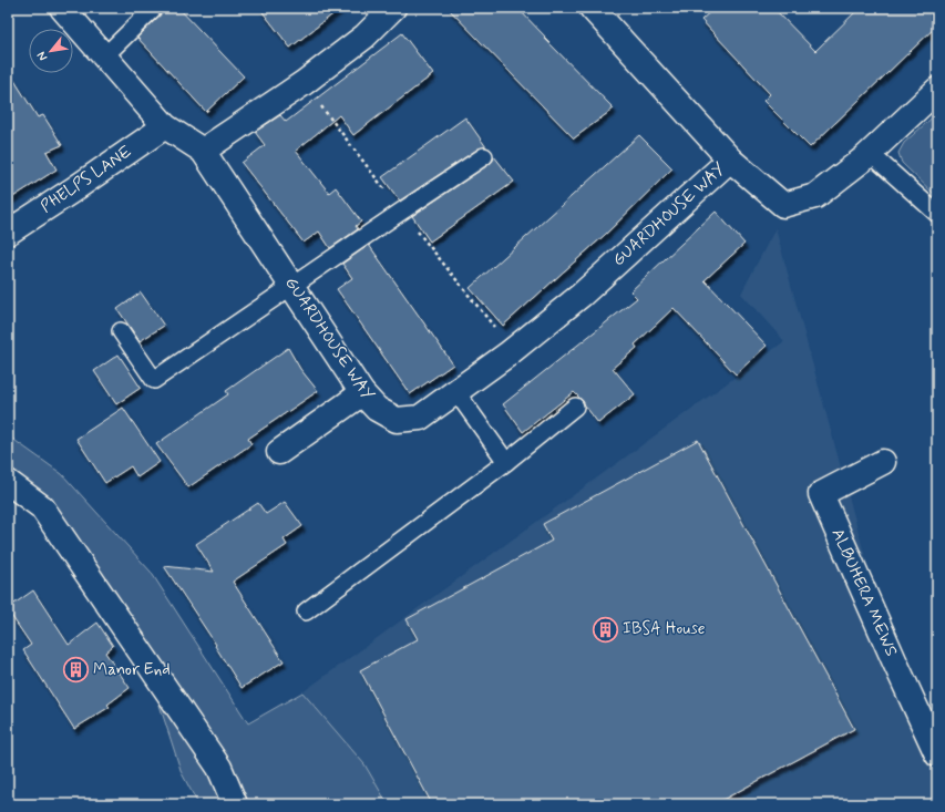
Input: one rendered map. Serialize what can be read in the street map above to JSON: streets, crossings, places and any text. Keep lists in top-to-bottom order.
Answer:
{
  "streets": {
    "street": ["PHELPS LANE", "GUARDHOUSE WAY", "ALBUHERA MEWS"]
  },
  "crossings": [
    ["PHELPS LANE", "GUARDHOUSE WAY"]
  ],
  "places": {
    "building": ["IBSA House", "Manor End"]
  },
  "north": "bottom left"
}
